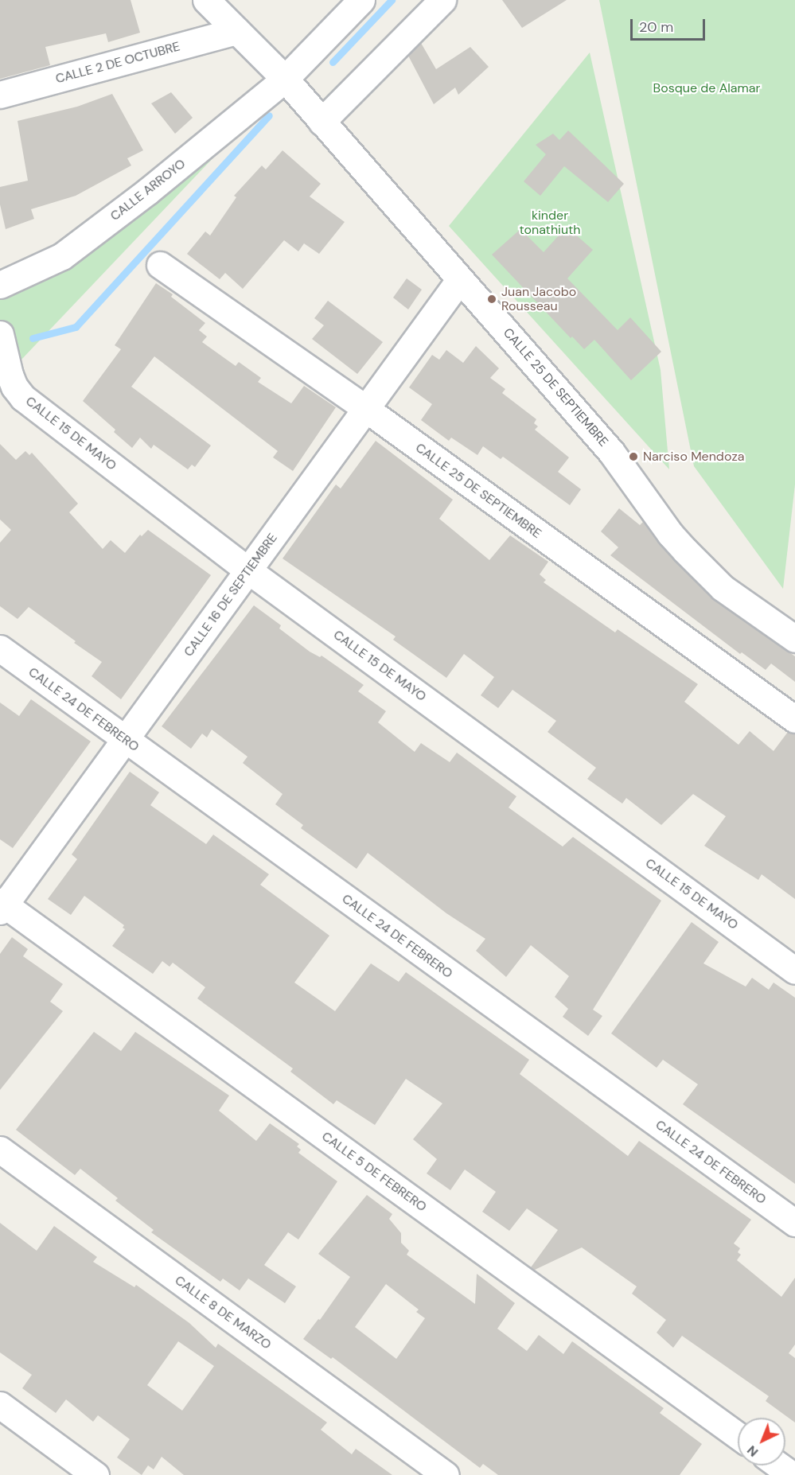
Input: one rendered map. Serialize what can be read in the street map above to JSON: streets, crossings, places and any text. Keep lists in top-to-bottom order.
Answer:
{
  "streets": {
    "street": [
      "CALLE 2 DE OCTUBRE",
      "CALLE ARROYO",
      "CALLE 25 DE SEPTIEMBRE",
      "CALLE 15 DE MAYO",
      "CALLE 16 DE SEPTIEMBRE",
      "CALLE 24 DE FEBRERO",
      "CALLE 5 DE FEBRERO",
      "CALLE 8 DE MARZO"
    ]
  },
  "crossings": [
    ["CALLE 2 DE OCTUBRE", "CALLE 25 DE SEPTIEMBRE"],
    ["CALLE ARROYO", "CALLE 25 DE SEPTIEMBRE"],
    ["CALLE 25 DE SEPTIEMBRE", "CALLE 16 DE SEPTIEMBRE"],
    ["CALLE 15 DE MAYO", "CALLE 16 DE SEPTIEMBRE"],
    ["CALLE 16 DE SEPTIEMBRE", "CALLE 24 DE FEBRERO"],
    ["CALLE 16 DE SEPTIEMBRE", "CALLE 5 DE FEBRERO"]
  ],
  "parks": ["Bosque de Alamar", "kinder tonathiuth"],
  "places": ["Juan Jacobo Rousseau", "Narciso Mendoza"],
  "scale_bar": "20 m",
  "north": "bottom left"
}
